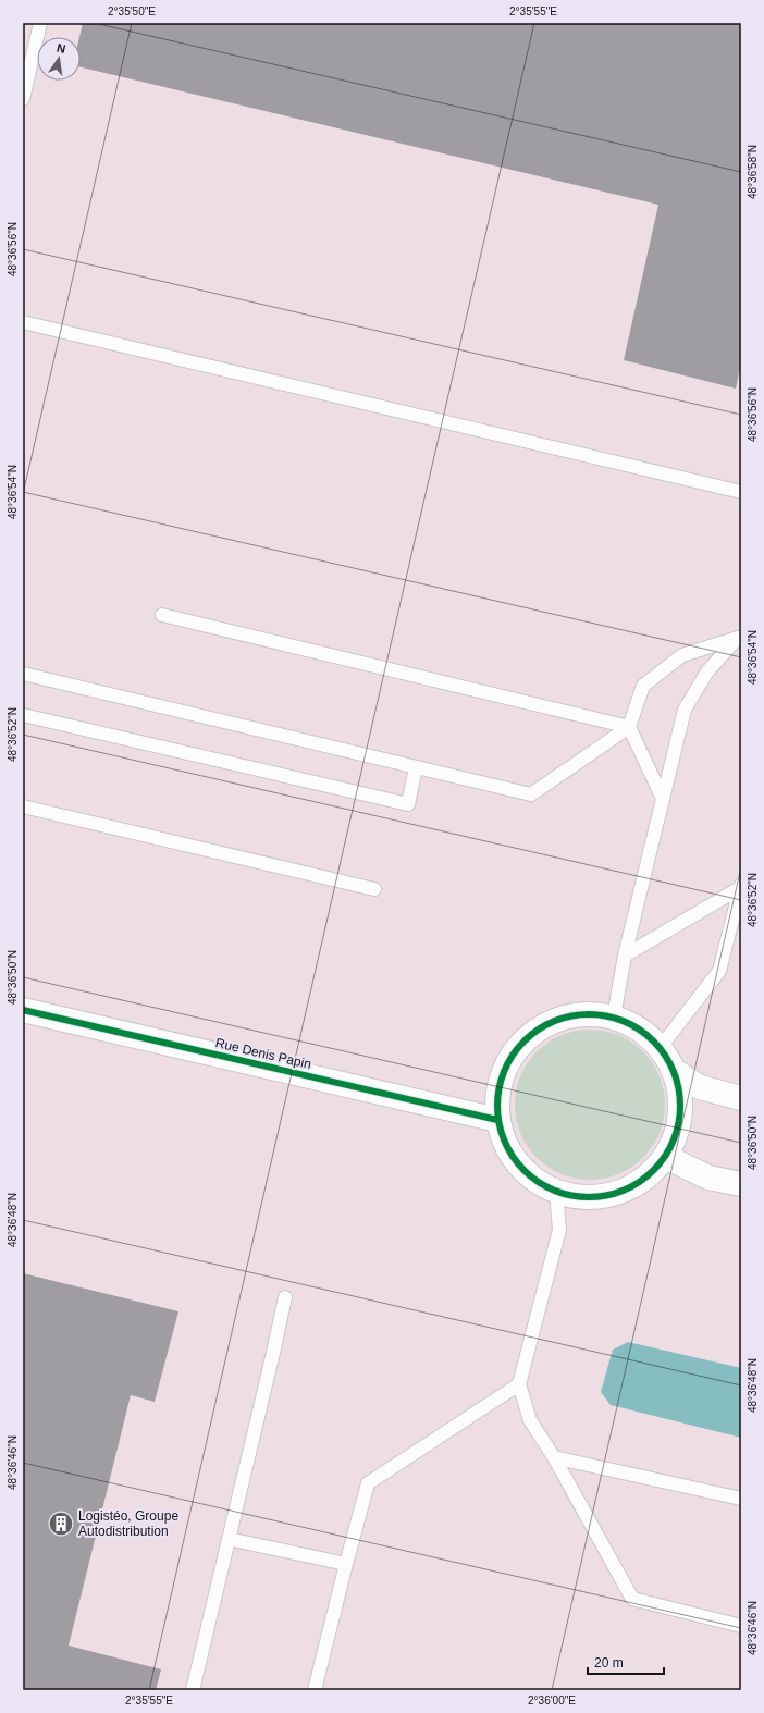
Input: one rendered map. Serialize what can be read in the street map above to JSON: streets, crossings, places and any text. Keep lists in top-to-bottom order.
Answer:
{
  "streets": {
    "street": ["Rue Denis Papin"]
  },
  "places": {
    "building": ["Logistéo, Groupe Autodistribution"]
  },
  "scale_bar": "20 m",
  "north": "top",
  "coordinates": [
    "2°35'50\"E",
    "2°35'55\"E",
    "48°36'58\"N",
    "48°36'56\"N",
    "48°36'54\"N",
    "48°36'52\"N",
    "48°36'50\"N",
    "48°36'48\"N",
    "48°36'46\"N",
    "2°36'00\"E"
  ]
}
